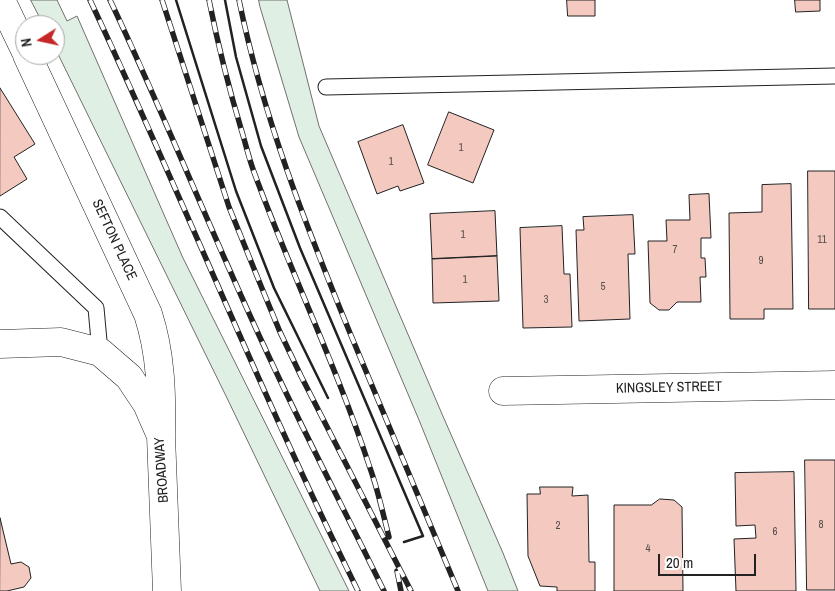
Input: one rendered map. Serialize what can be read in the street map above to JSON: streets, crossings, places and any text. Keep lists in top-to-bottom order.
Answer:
{
  "streets": {
    "street": ["SEFTON PLACE", "KINGSLEY STREET", "BROADWAY"]
  },
  "crossings": [
    ["SEFTON PLACE", "BROADWAY"]
  ],
  "house_numbers": [
    "1",
    "1",
    "1",
    "11",
    "7",
    "9",
    "1",
    "5",
    "3",
    "8",
    "2",
    "6",
    "4"
  ],
  "scale_bar": "20 m",
  "north": "left"
}
